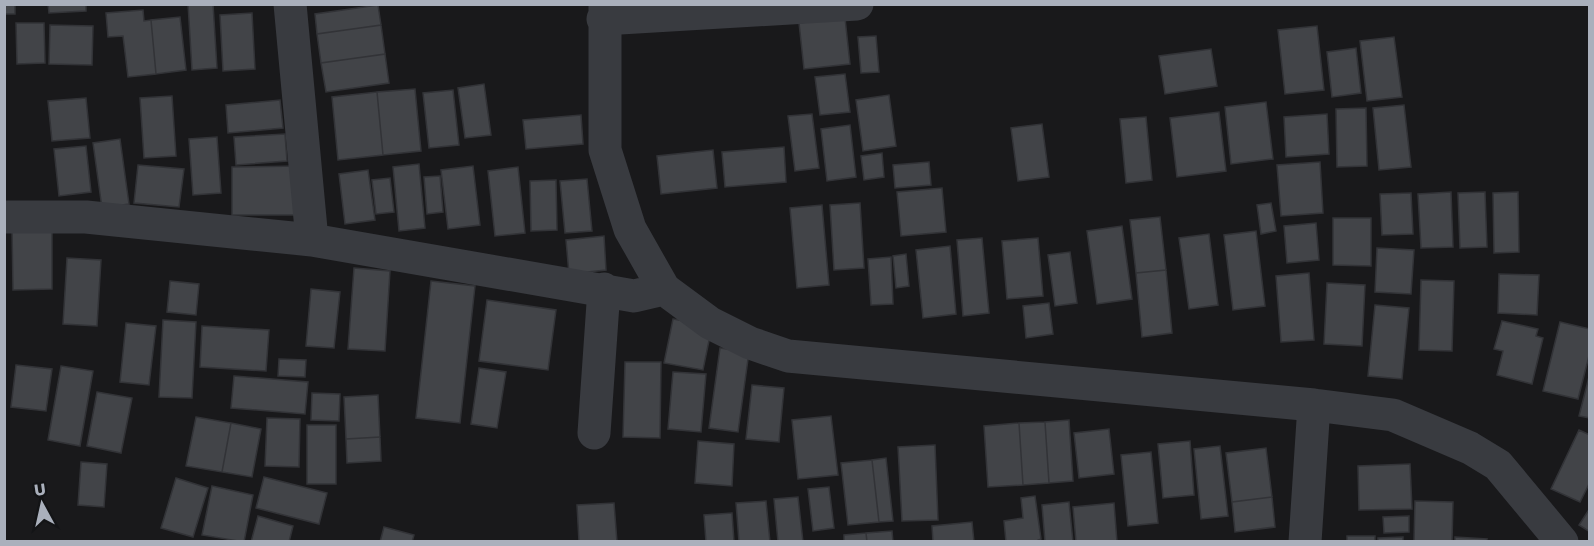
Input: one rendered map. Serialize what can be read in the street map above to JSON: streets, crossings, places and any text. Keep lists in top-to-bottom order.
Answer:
{
  "north": "top"
}
